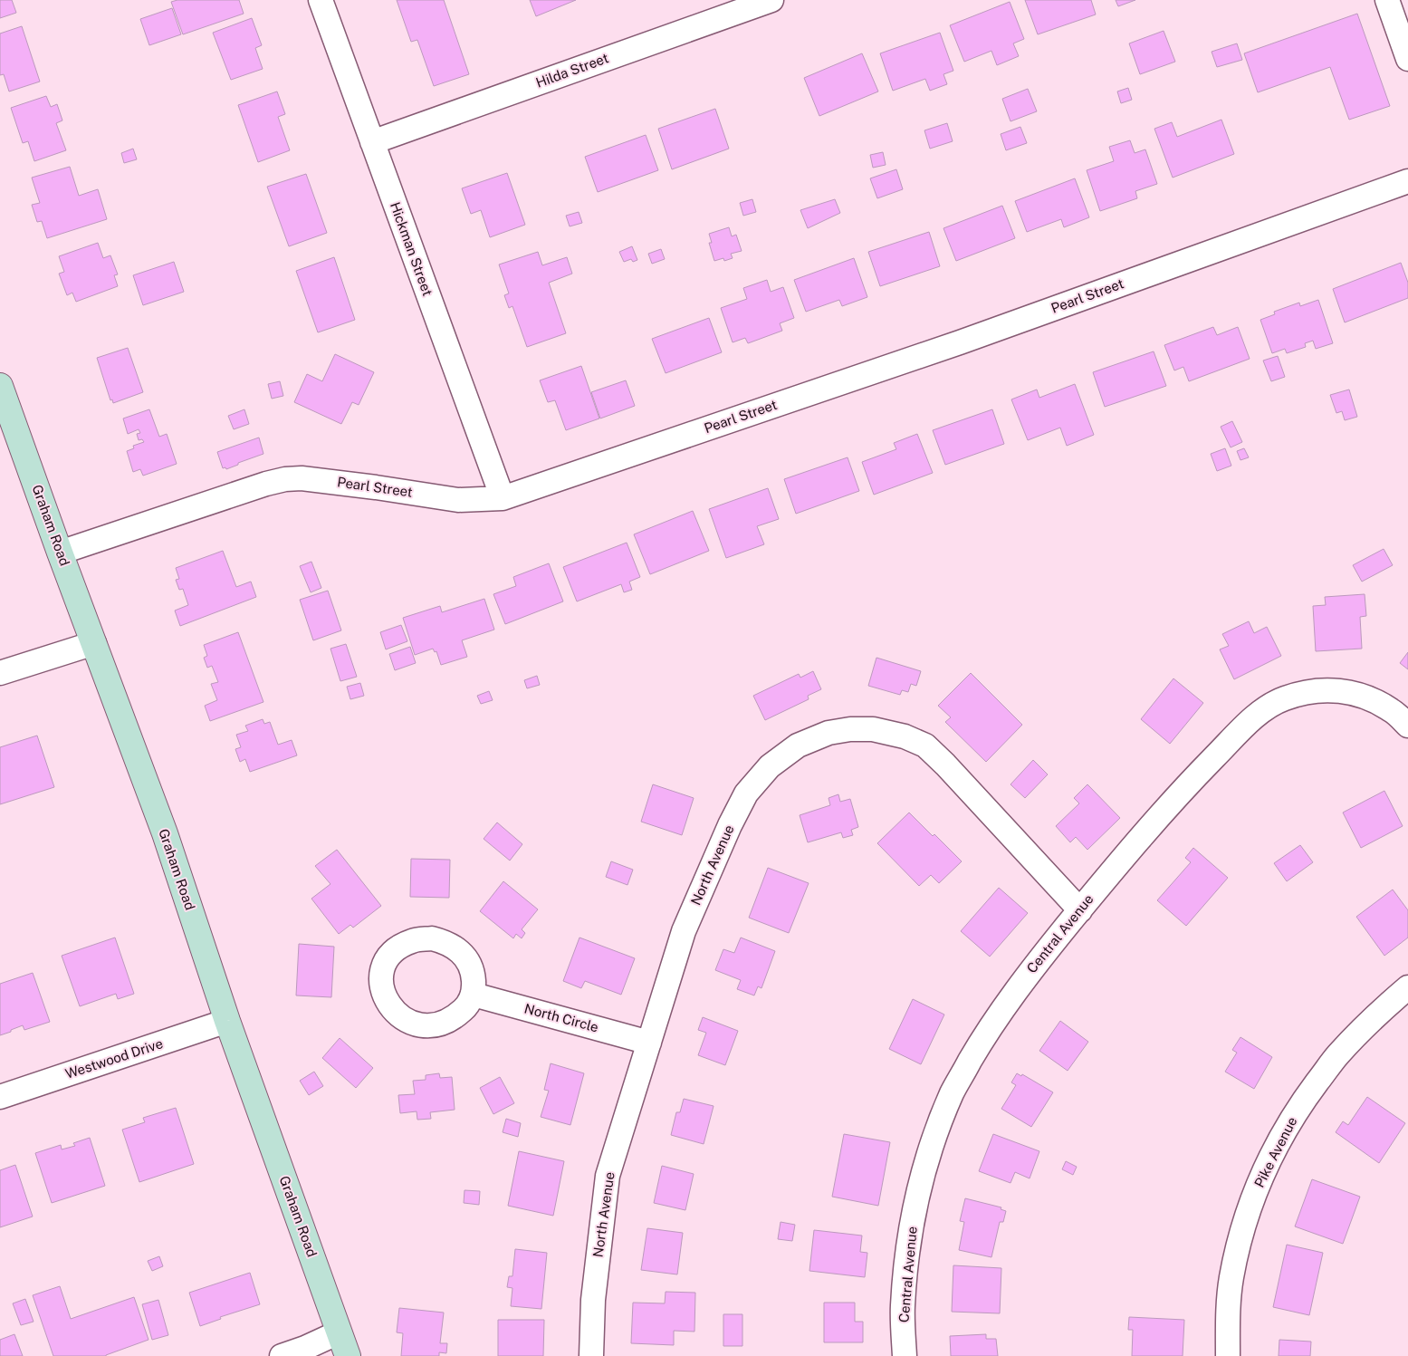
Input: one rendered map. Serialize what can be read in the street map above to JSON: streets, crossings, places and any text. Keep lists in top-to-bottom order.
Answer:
{
  "streets": {
    "main road": ["Graham Road"],
    "street": [
      "Hilda Street",
      "Hickman Street",
      "Pearl Street",
      "North Avenue",
      "Central Avenue",
      "North Circle",
      "Westwood Drive",
      "Pike Avenue"
    ]
  },
  "crossings": [
    ["Hilda Street", "Hickman Street"],
    ["Hickman Street", "Pearl Street"],
    ["Pearl Street", "Graham Road"],
    ["Graham Road", "Westwood Drive"],
    ["North Avenue", "Central Avenue"],
    ["North Avenue", "North Circle"]
  ]
}
